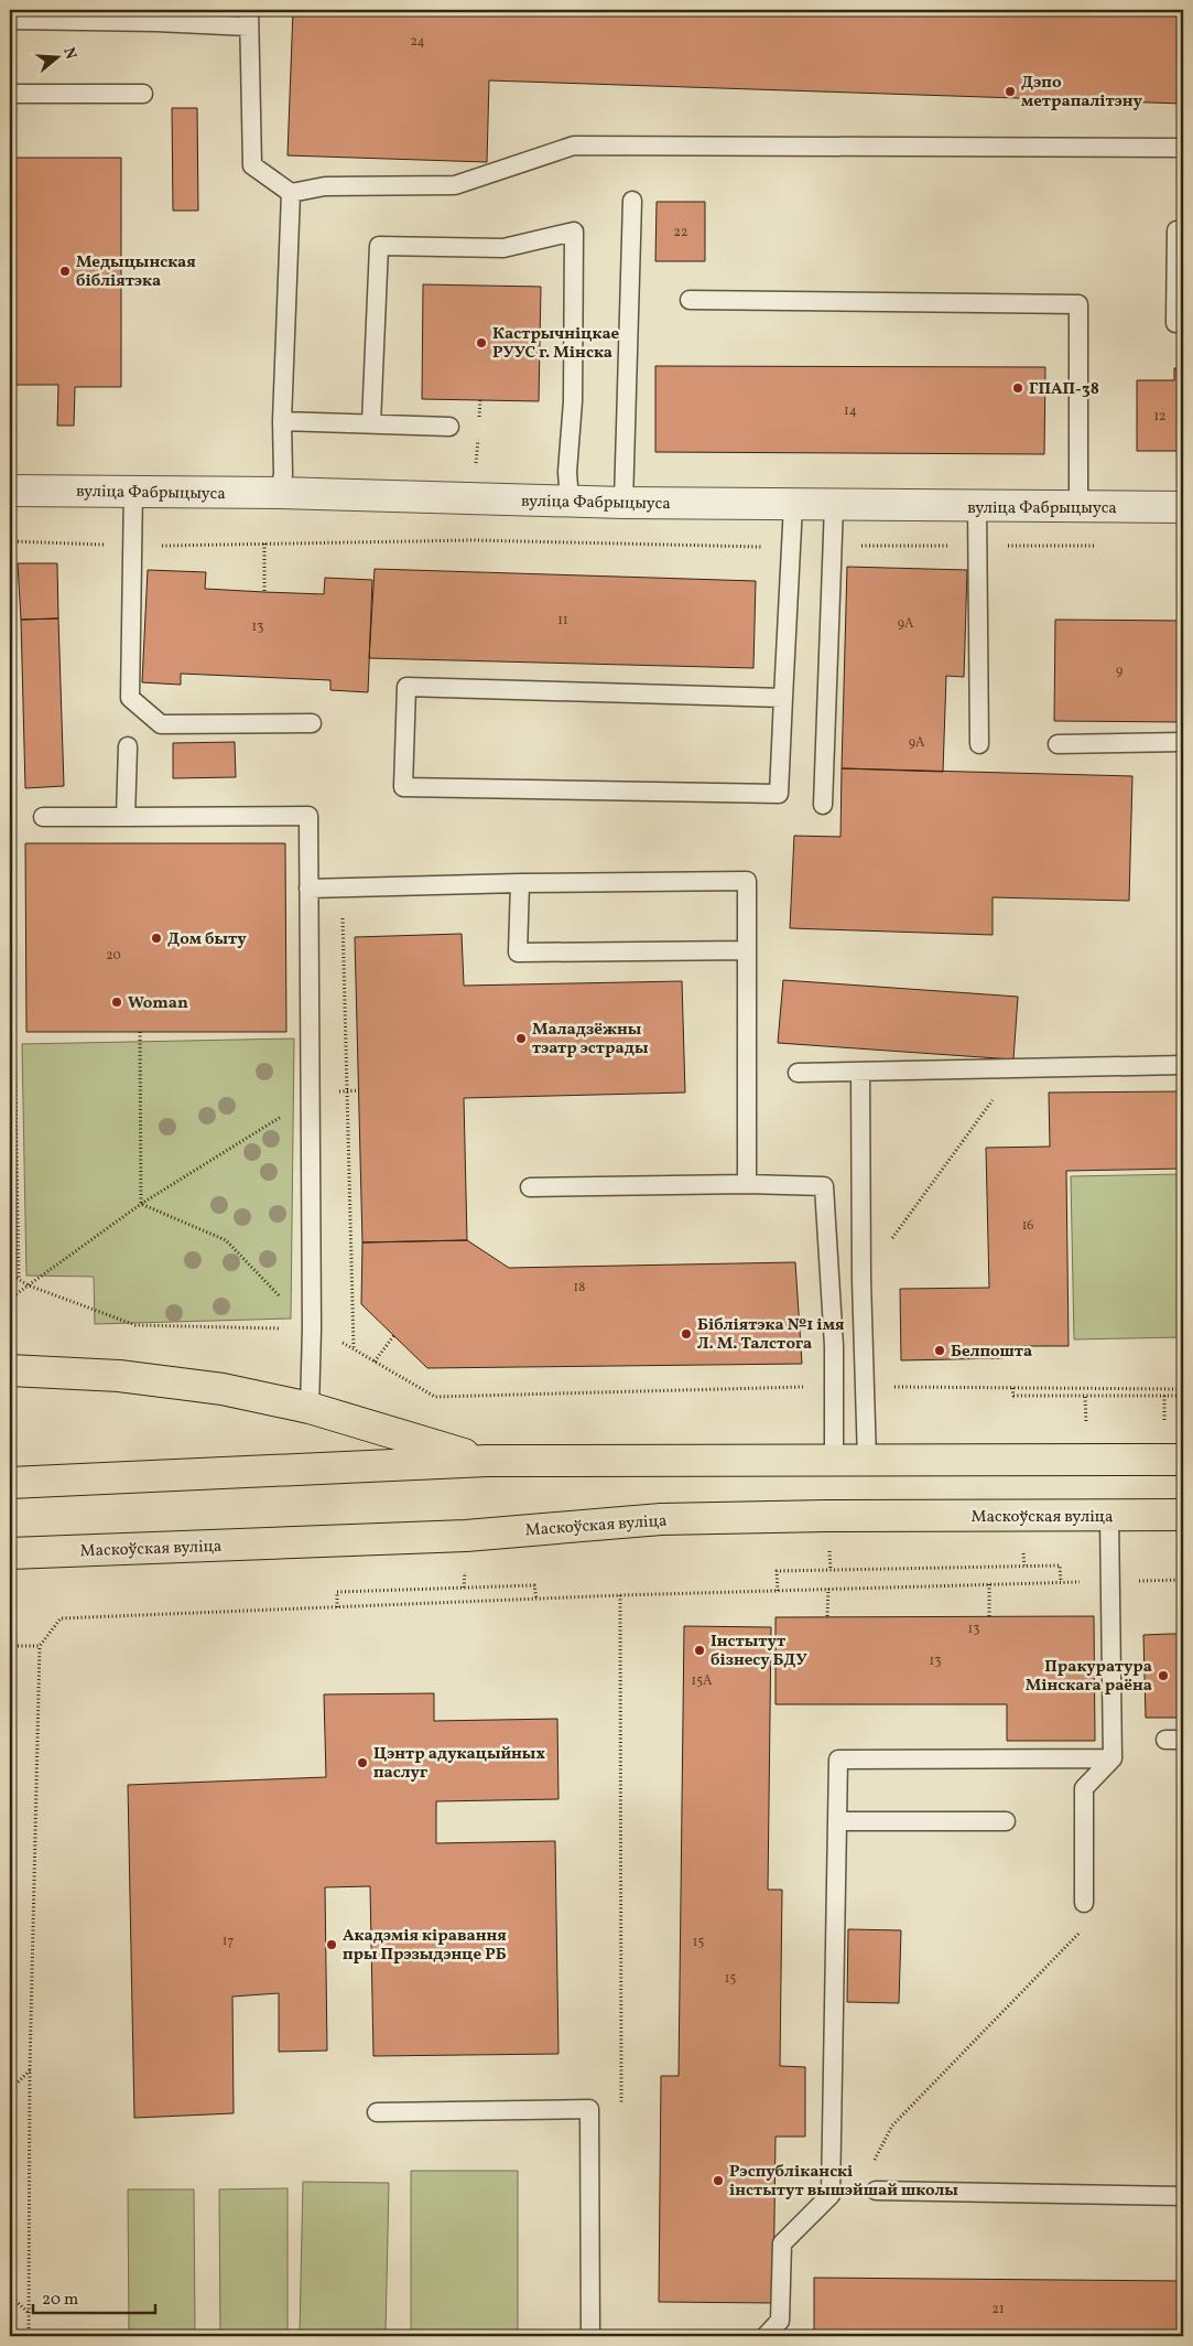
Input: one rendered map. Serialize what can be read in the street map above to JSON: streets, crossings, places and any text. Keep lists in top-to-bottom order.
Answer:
{
  "streets": {
    "main road": ["Маскоўская вуліца"],
    "street": ["вуліца Фабрыцыуса"]
  },
  "places": [
    "Дэпо метрапалітэну",
    "Медыцынская бібліятэка",
    "Кастрычніцкае РУУС г. Мінска",
    "ГПАП-38",
    "Дом быту",
    "Woman",
    "Маладзёжны тэатр эстрады",
    "Бібліятэка №1 імя Л. М. Талстога",
    "Белпошта",
    "Інстытут бізнесу БДУ",
    "Пракуратура Мінскага раёна",
    "Цэнтр адукацыйных паслуг",
    "Акадэмія кіравання пры Прэзыдэнце РБ",
    "Рэспубліканскі інстытут вышэйшай школы"
  ],
  "house_numbers": [
    "24",
    "22",
    "14",
    "12",
    "11",
    "9А",
    "13",
    "9",
    "9А",
    "20",
    "16",
    "18",
    "13",
    "13",
    "15А",
    "17",
    "15",
    "15",
    "21"
  ],
  "scale_bar": "20 m",
  "north": "right"
}
